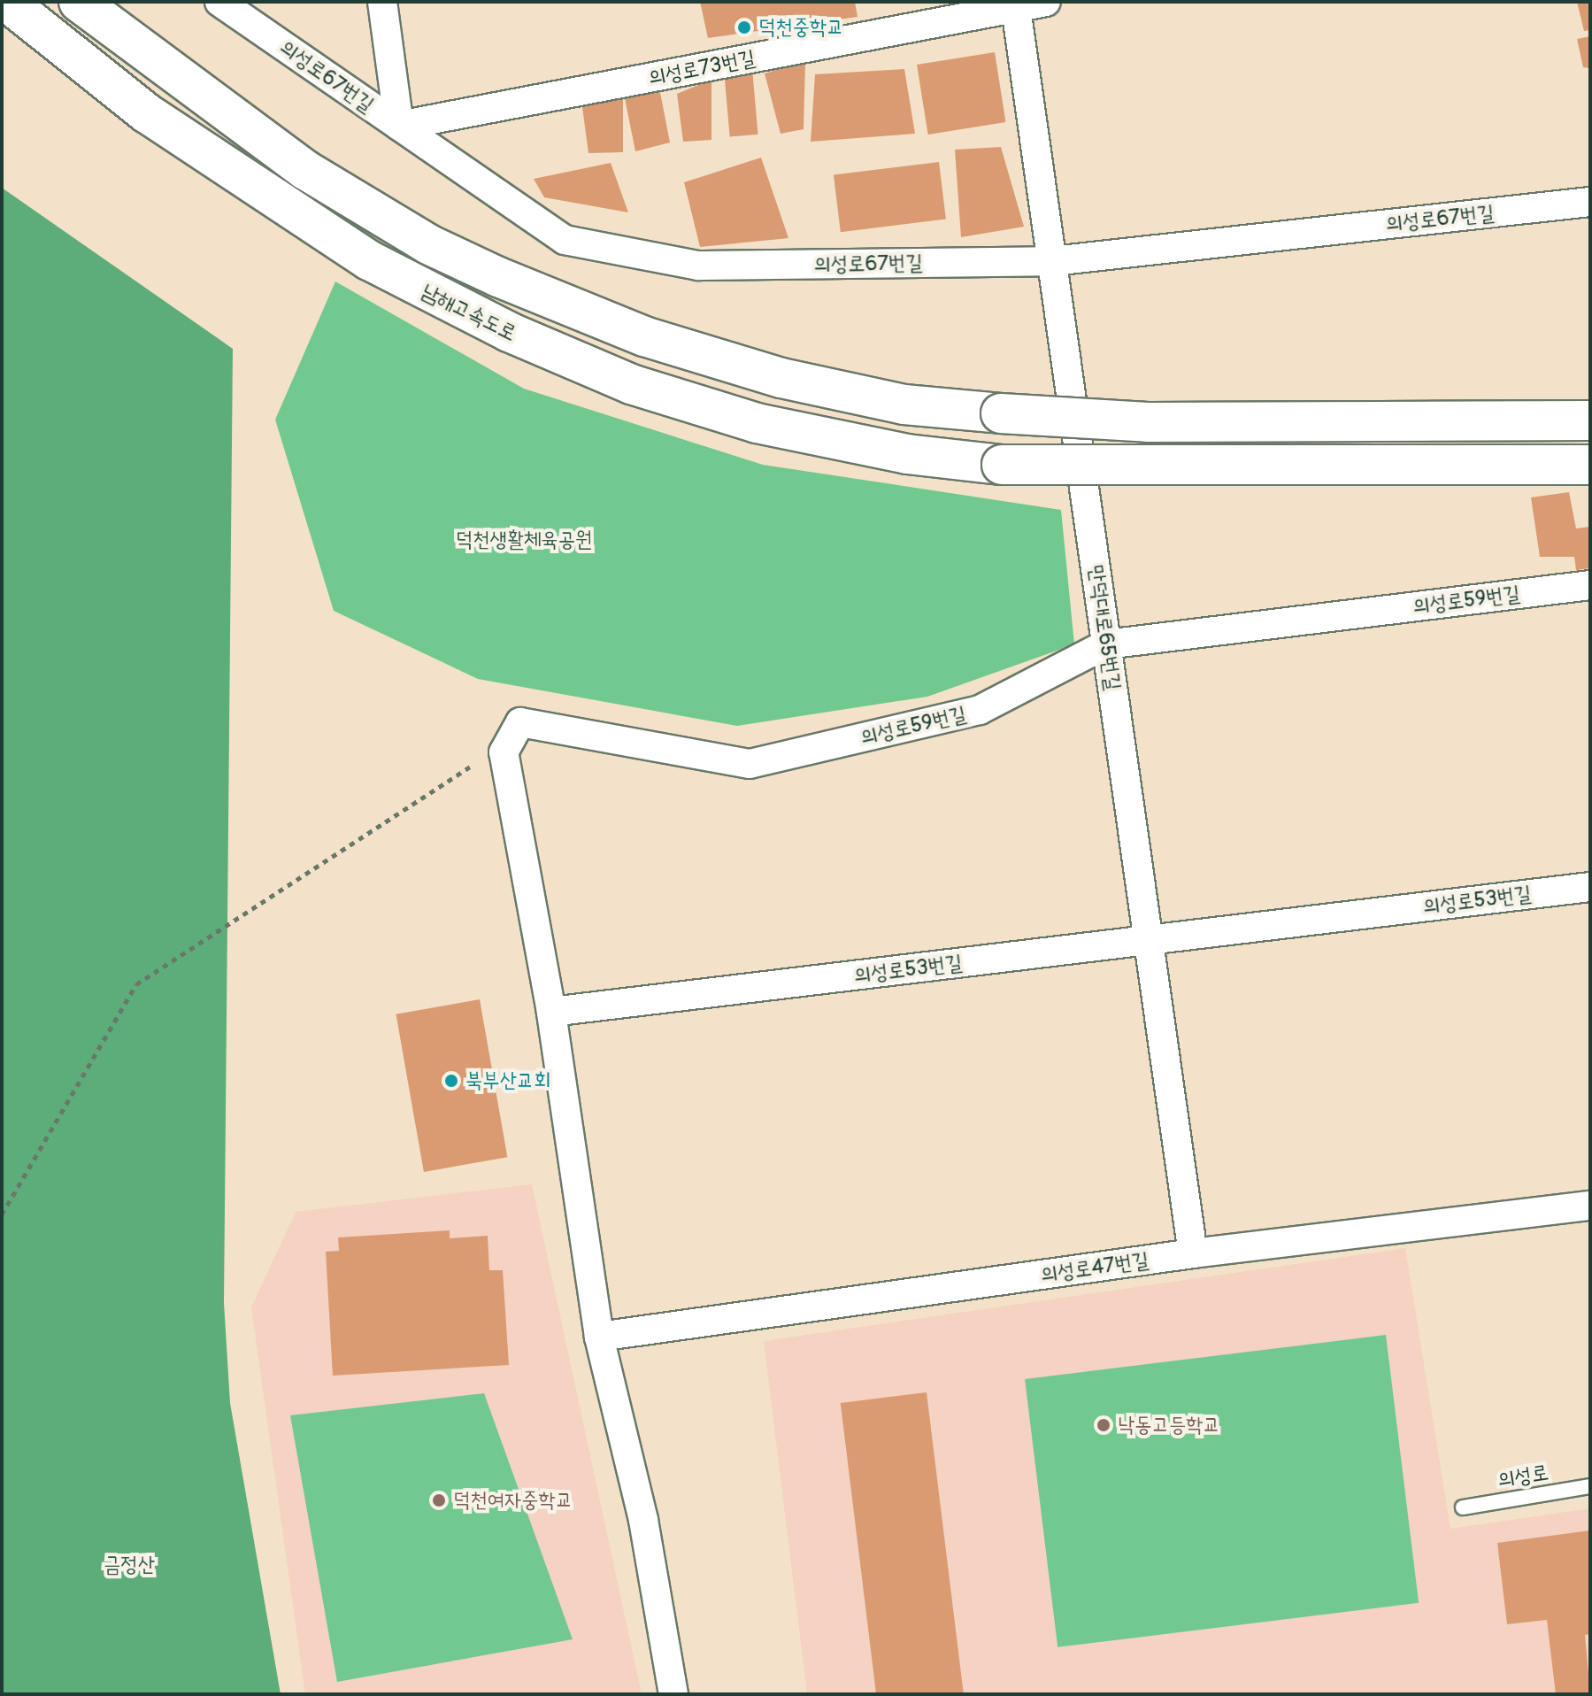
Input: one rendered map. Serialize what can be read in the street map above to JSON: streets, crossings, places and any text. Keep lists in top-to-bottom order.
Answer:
{
  "streets": {
    "highway": ["남해고속도로"],
    "street": [
      "의성로73번길",
      "의성로67번길",
      "의성로59번길",
      "만덕대로65번길",
      "의성로53번길",
      "의성로47번길"
    ],
    "lane": ["의성로"]
  },
  "crossings": [
    ["의성로73번길", "의성로67번길"],
    ["의성로73번길", "만덕대로65번길"],
    ["의성로67번길", "만덕대로65번길"],
    ["의성로59번길", "만덕대로65번길"],
    ["만덕대로65번길", "의성로53번길"],
    ["만덕대로65번길", "의성로47번길"]
  ],
  "parks": ["덕천생활체육공원", "금정산"],
  "places": [
    "덕천중학교",
    "북부산교회",
    "낙동고등학교",
    "덕천여자중학교"
  ]
}
